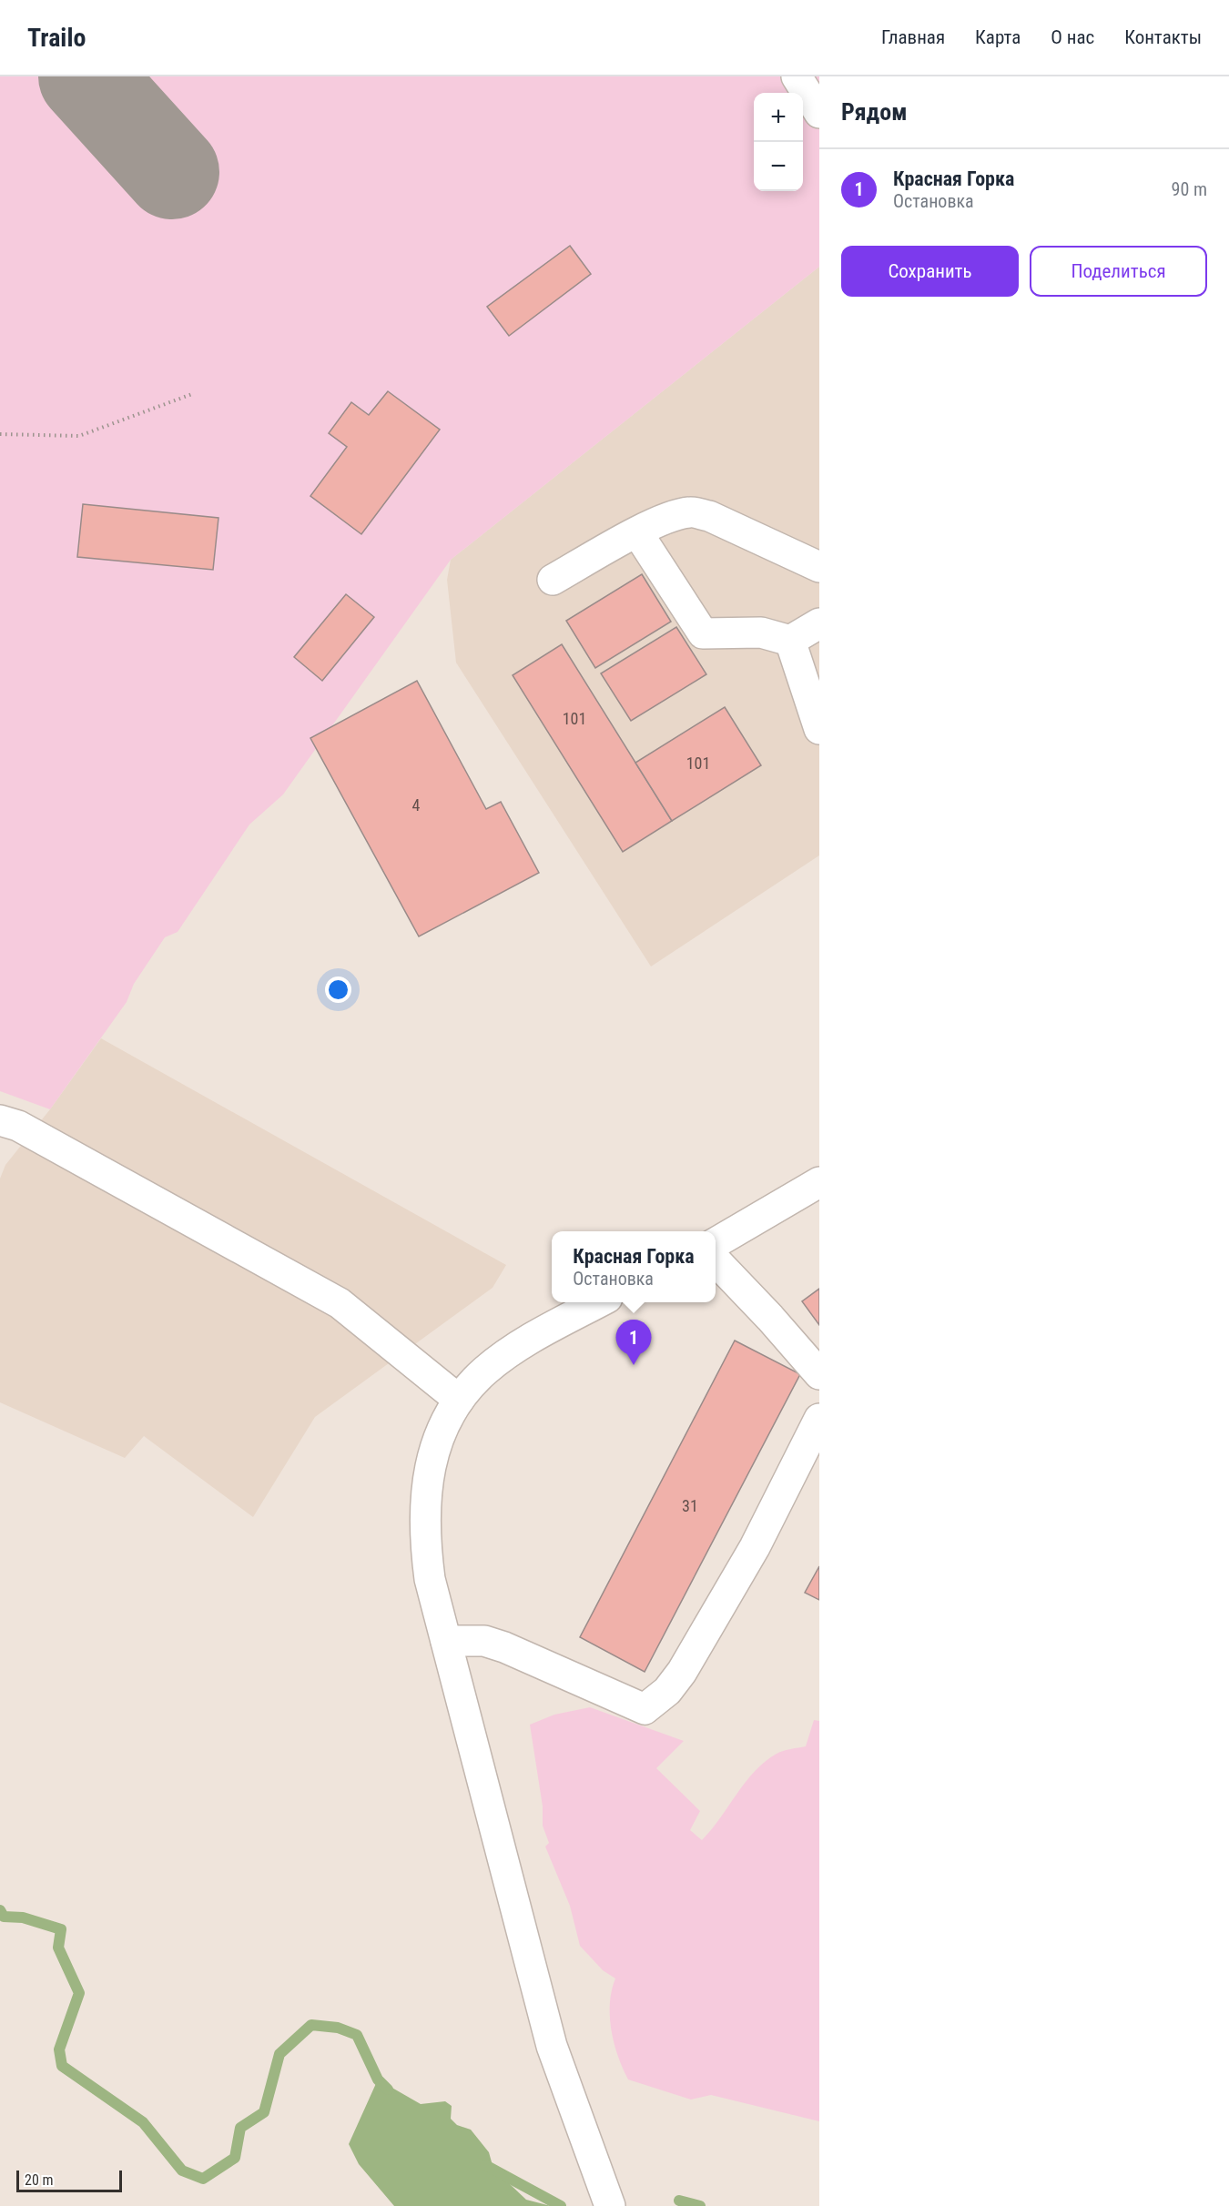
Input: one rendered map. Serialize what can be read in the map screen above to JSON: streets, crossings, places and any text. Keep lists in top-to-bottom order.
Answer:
{
  "house_numbers": [
    "101",
    "101",
    "4",
    "31"
  ],
  "scale_bar": "20 m",
  "page": {
    "header": "Trailo",
    "nav": [
      "Главная",
      "Карта",
      "О нас",
      "Контакты"
    ],
    "heading": "Рядом",
    "map_buttons": ["+", "−"],
    "list": [
      {
        "mark": "1",
        "name": "Красная Горка",
        "note": "Остановка",
        "value": "90 m"
      }
    ],
    "buttons": ["Сохранить", "Поделиться"],
    "popup": ["Красная Горка", "Остановка"],
    "pins": "1",
    "scale": "20 m"
  }
}
